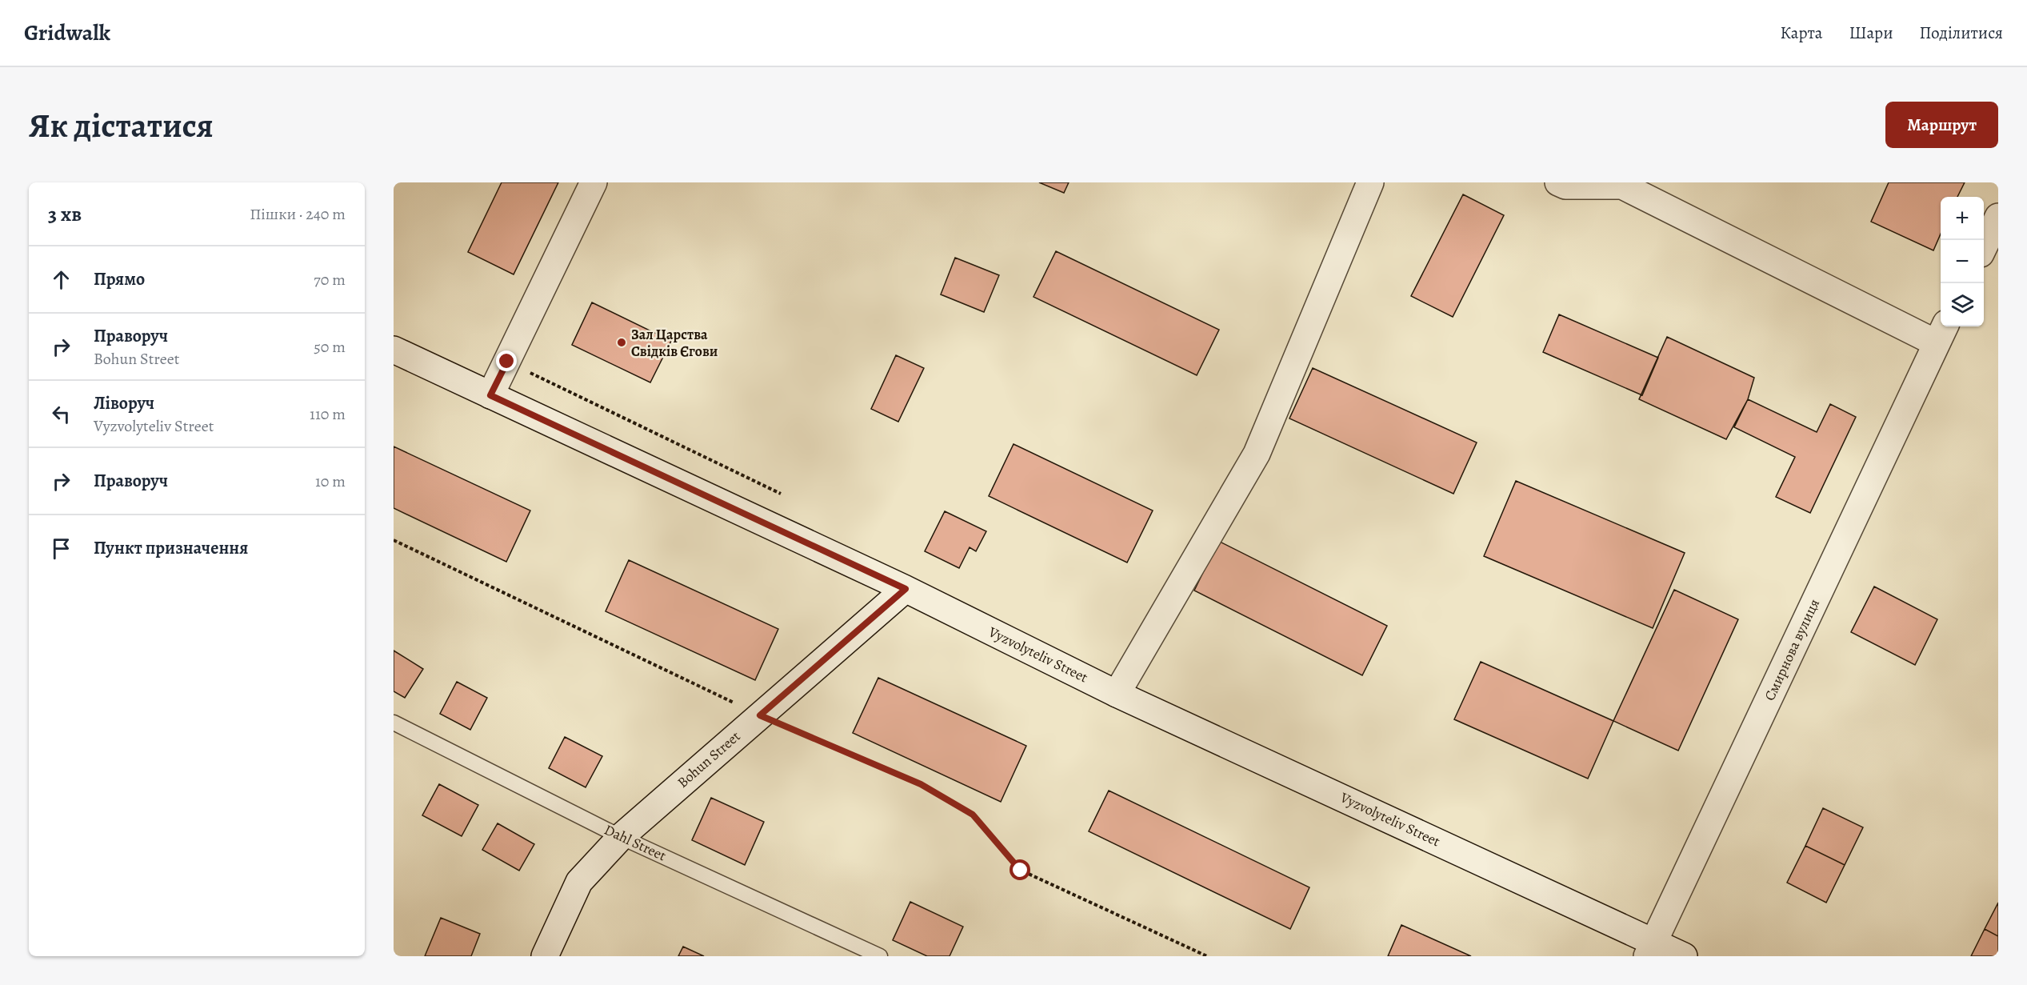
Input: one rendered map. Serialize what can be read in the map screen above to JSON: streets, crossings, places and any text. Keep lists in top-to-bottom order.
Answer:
{
  "streets": {
    "street": ["Смирнова вулиця", "Vyzvolyteliv Street", "Bohun Street"],
    "lane": ["Dahl Street"]
  },
  "crossings": [
    ["Смирнова вулиця", "Vyzvolyteliv Street"],
    ["Vyzvolyteliv Street", "Bohun Street"],
    ["Bohun Street", "Dahl Street"]
  ],
  "places": ["Зал Царства Свідків Єгови"],
  "page": {
    "header": "Gridwalk",
    "nav": ["Карта", "Шари", "Поділитися"],
    "buttons": "Маршрут",
    "title": "Як дістатися",
    "heading": ["3 хв", "Пішки · 240 m"],
    "map_buttons": ["+", "−"],
    "list": [
      ["Прямо", "70 m"],
      ["Праворуч", "Bohun Street", "50 m"],
      ["Ліворуч", "Vyzvolyteliv Street", "110 m"],
      ["Праворуч", "10 m"],
      "Пункт призначення"
    ]
  }
}
